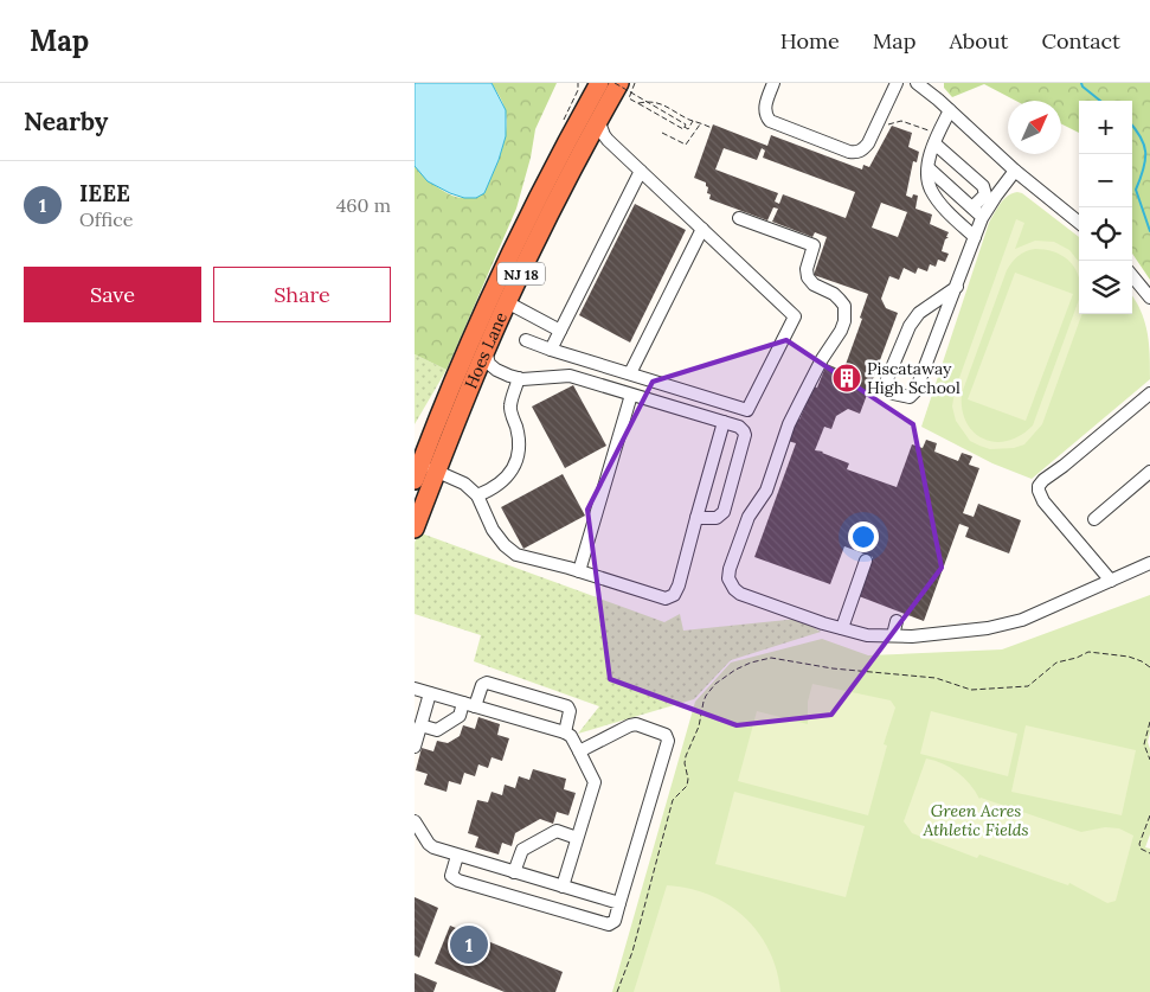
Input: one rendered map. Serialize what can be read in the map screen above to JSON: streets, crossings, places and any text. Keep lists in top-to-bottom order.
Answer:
{
  "streets": {
    "highway": ["NJ 18", "Hoes Lane"]
  },
  "parks": ["Green Acres Athletic Fields"],
  "places": {
    "building": ["Piscataway High School"]
  },
  "north": "top right",
  "page": {
    "header": "Map",
    "nav": [
      "Home",
      "Map",
      "About",
      "Contact"
    ],
    "heading": "Nearby",
    "map_buttons": ["+", "−"],
    "list": [
      {
        "mark": "1",
        "name": "IEEE",
        "note": "Office",
        "value": "460 m"
      }
    ],
    "buttons": ["Save", "Share"],
    "pins": "1"
  }
}
